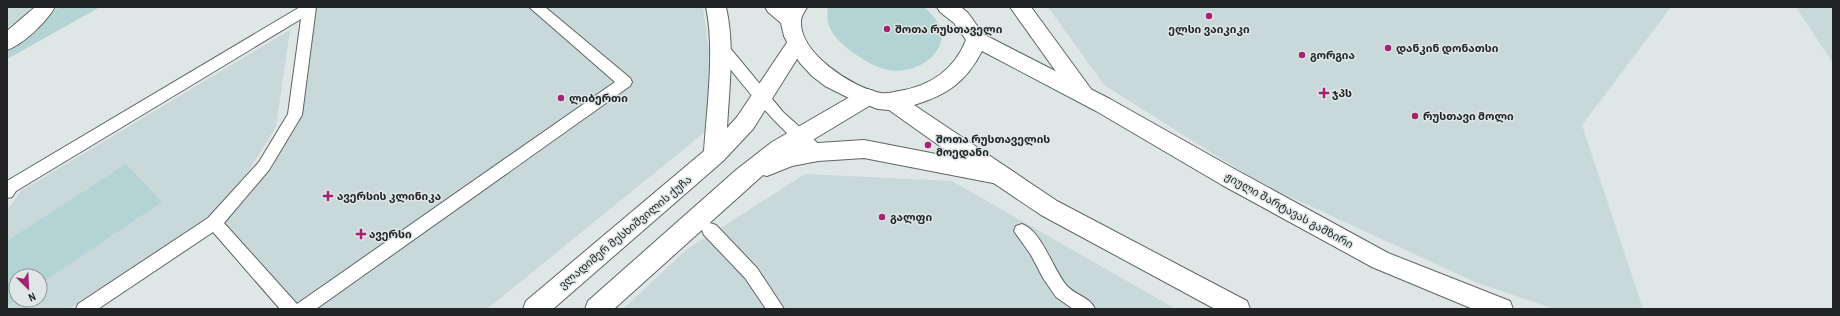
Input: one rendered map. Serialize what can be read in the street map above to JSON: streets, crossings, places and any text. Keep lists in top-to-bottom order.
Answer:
{
  "streets": {
    "street": ["ჟიული შარტავას გამზირი", "ვლადიმერ მესხიშვილის ქუჩა"]
  },
  "places": {
    "other": [
      "ელსი ვაიკიკი",
      "შოთა რუსთაველი",
      "დანკინ დონათსი",
      "გორგია",
      "ლიბერთი",
      "რუსთავი მოლი",
      "შოთა რუსთაველის მოედანი",
      "გალფი"
    ],
    "health": ["ჯპს", "ავერსის კლინიკა", "ავერსი"]
  },
  "north": "bottom right"
}
